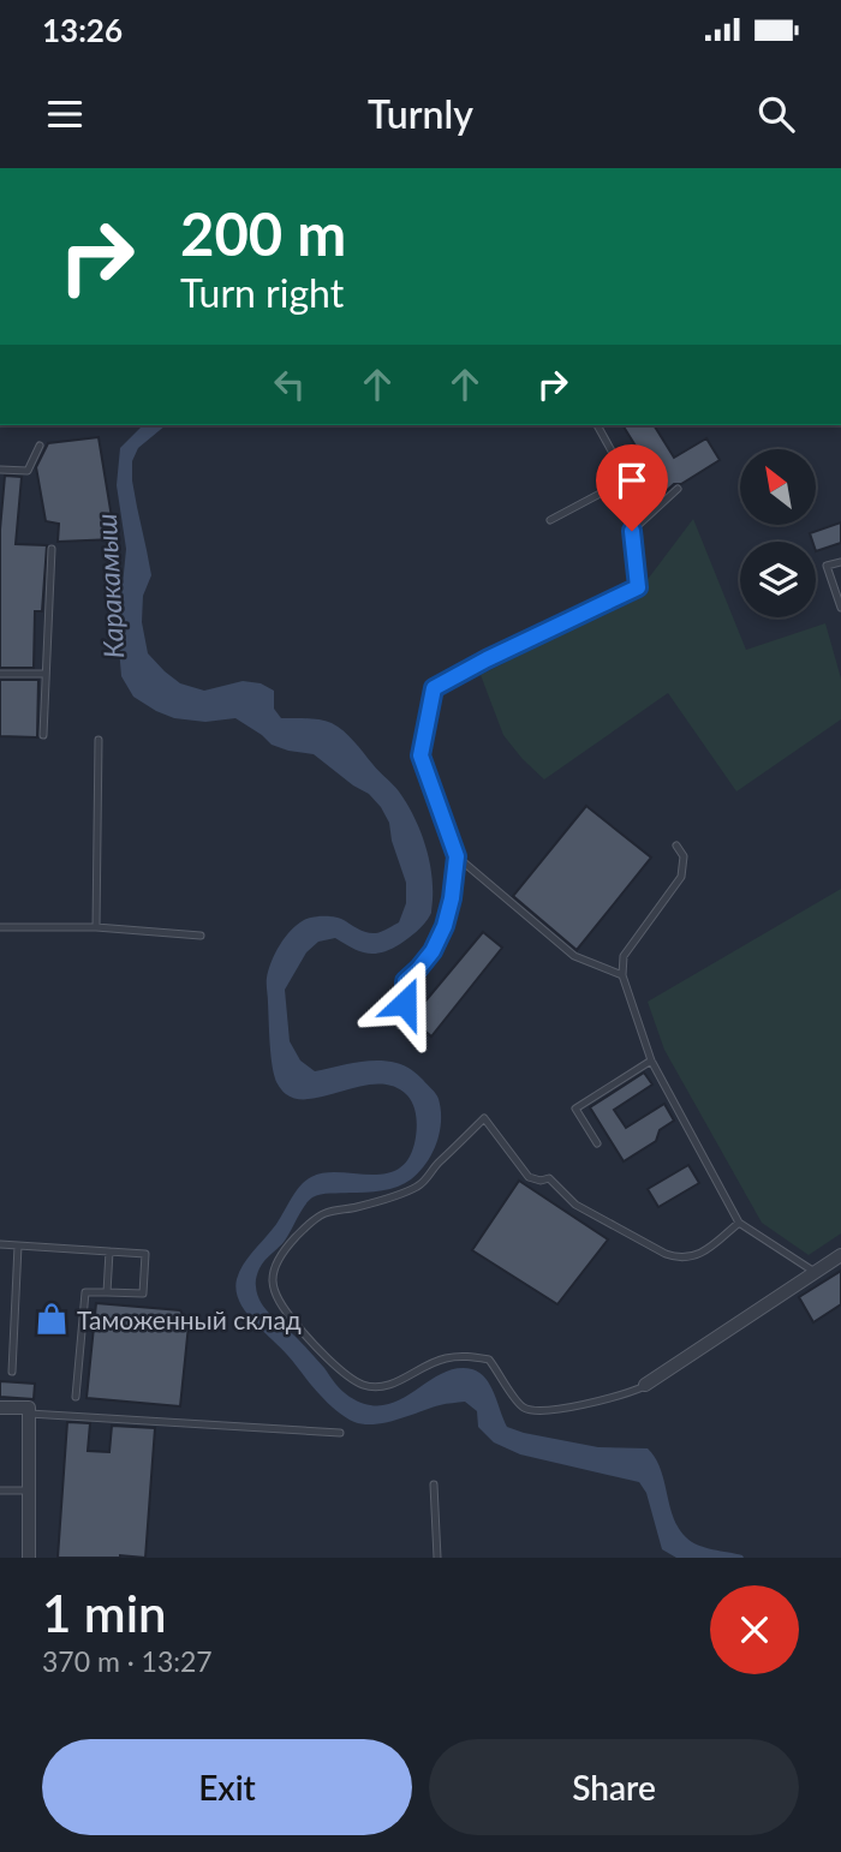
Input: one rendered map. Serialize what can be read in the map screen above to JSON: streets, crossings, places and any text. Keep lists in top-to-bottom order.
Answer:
{
  "water": ["Каракамыш"],
  "places": {
    "shop": ["Таможенный склад"]
  },
  "north": "top left",
  "page": {
    "status": "13:26",
    "header": "Turnly",
    "turn": ["200 m", "Turn right"],
    "heading": ["1 min", "370 m · 13:27"],
    "buttons": ["Exit", "Share"]
  }
}
